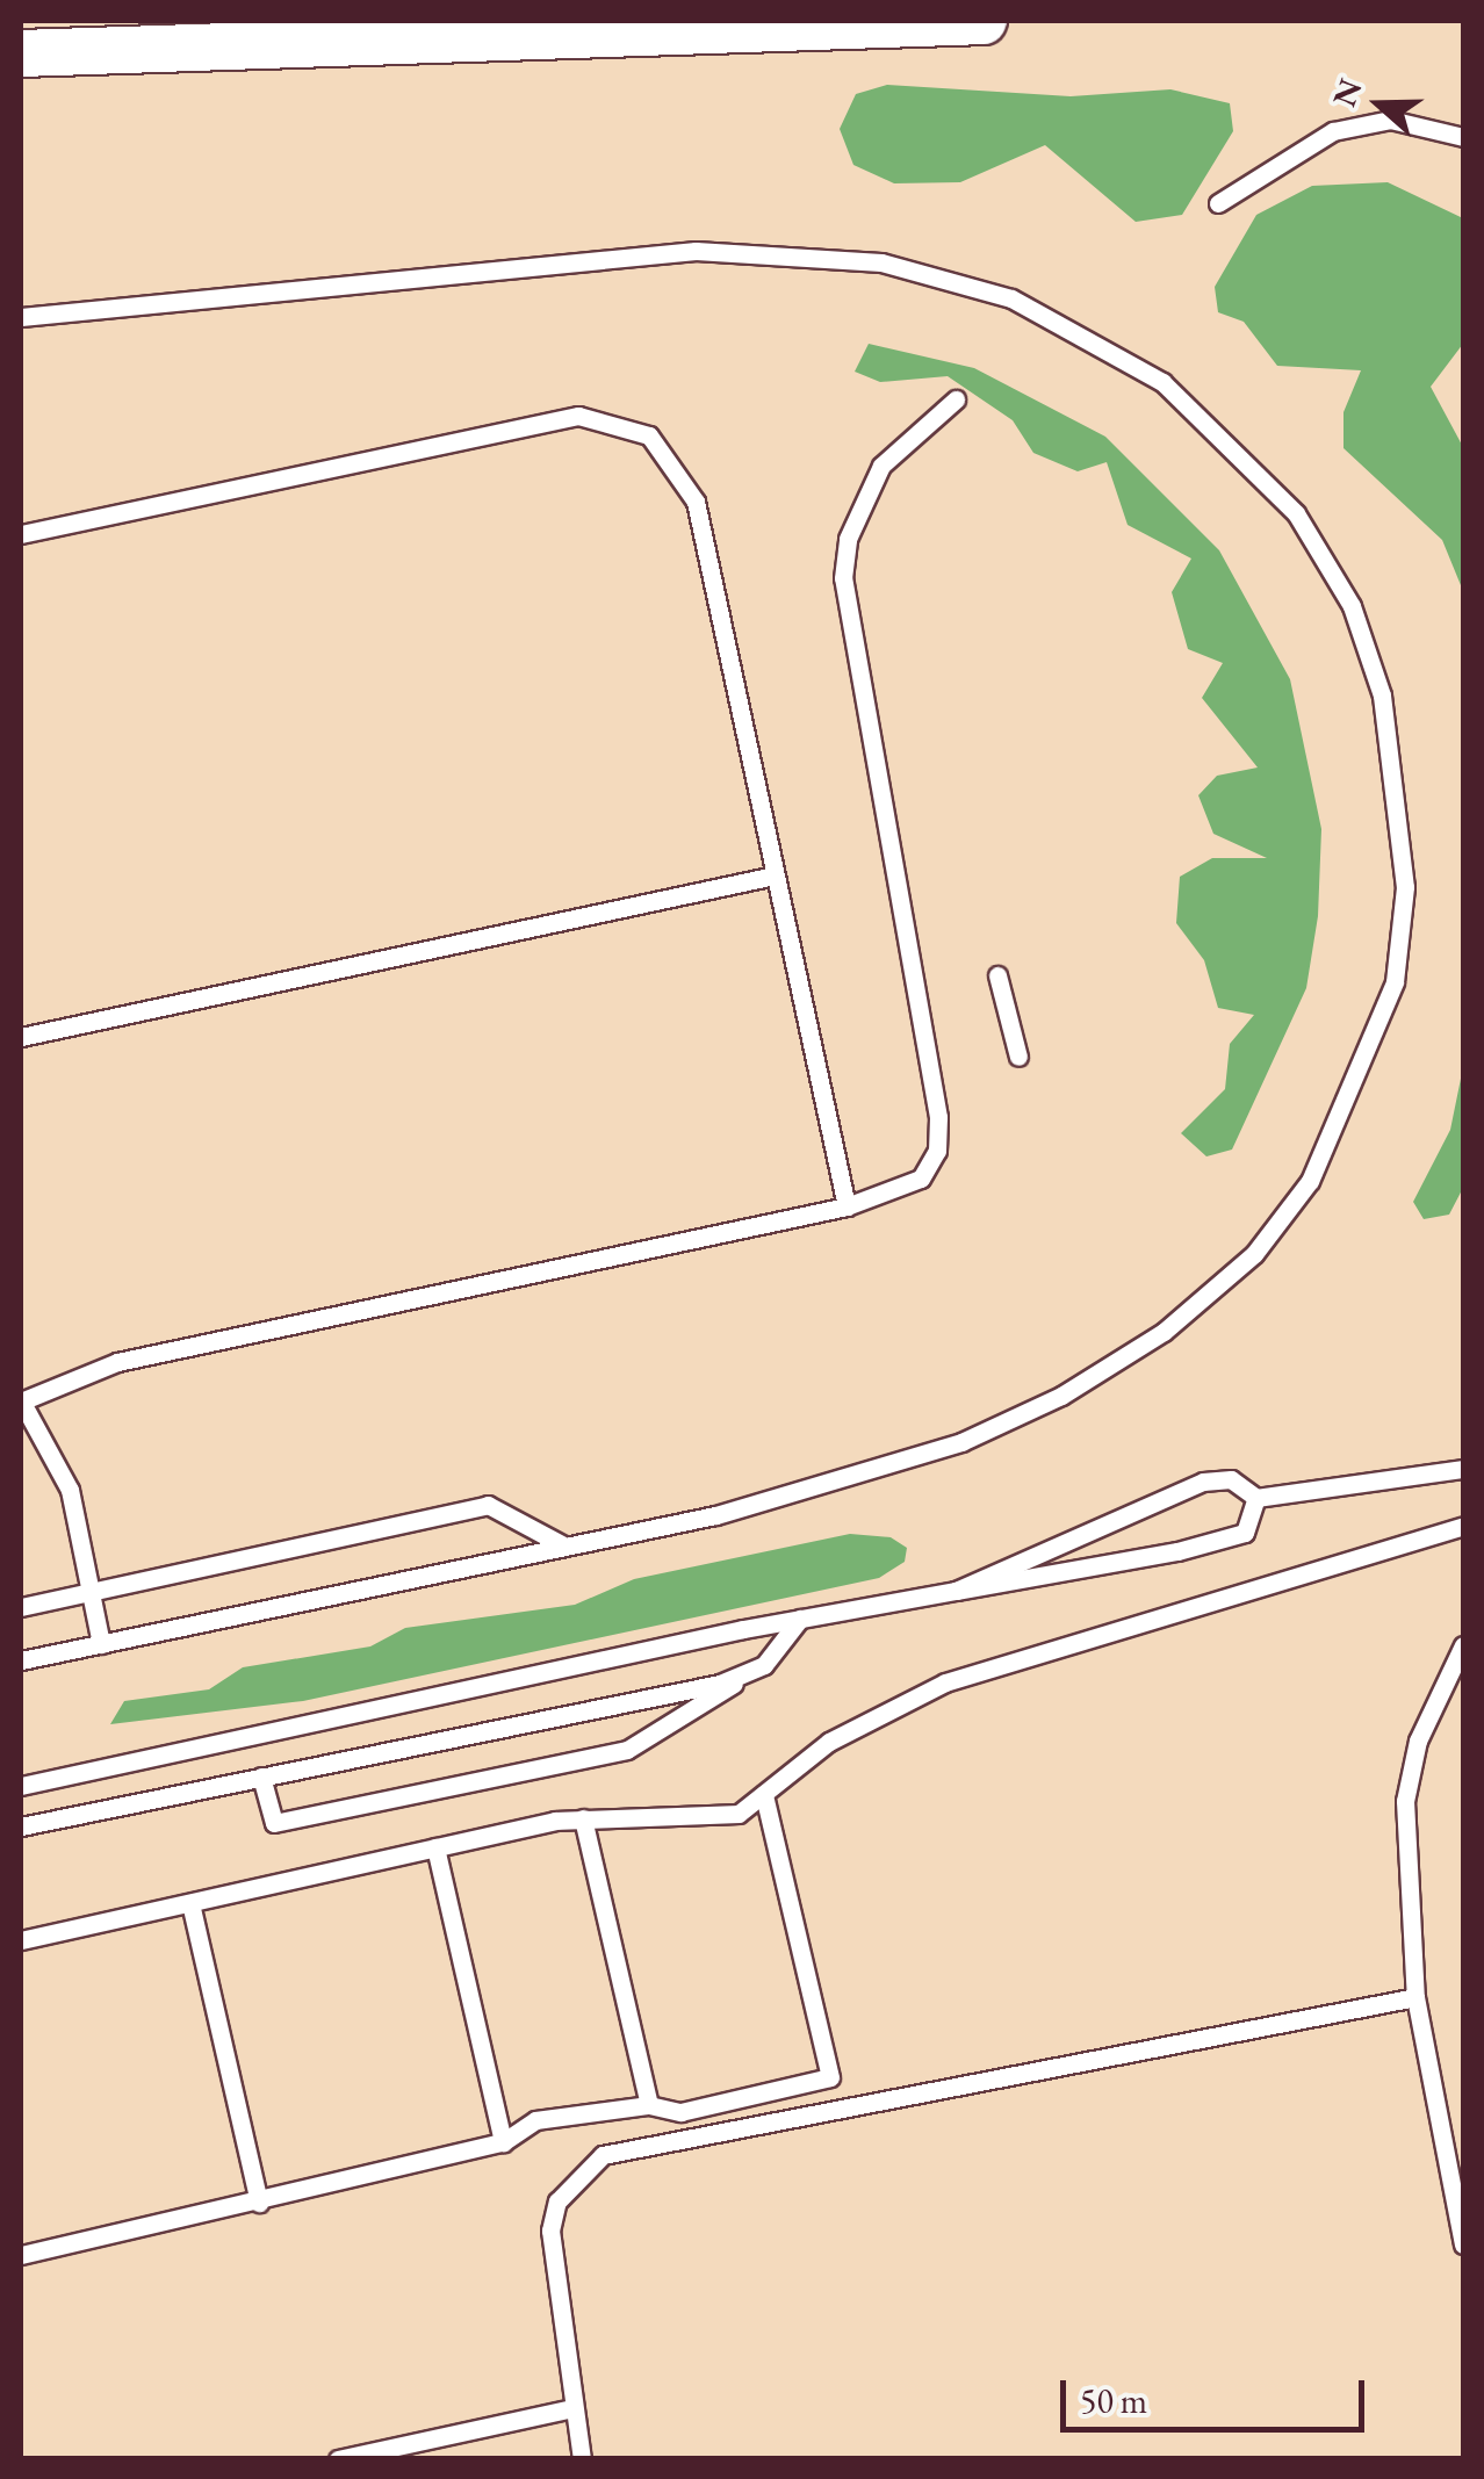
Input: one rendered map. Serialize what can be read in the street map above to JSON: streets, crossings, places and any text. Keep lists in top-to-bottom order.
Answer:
{
  "scale_bar": "50 m",
  "north": "left"
}
